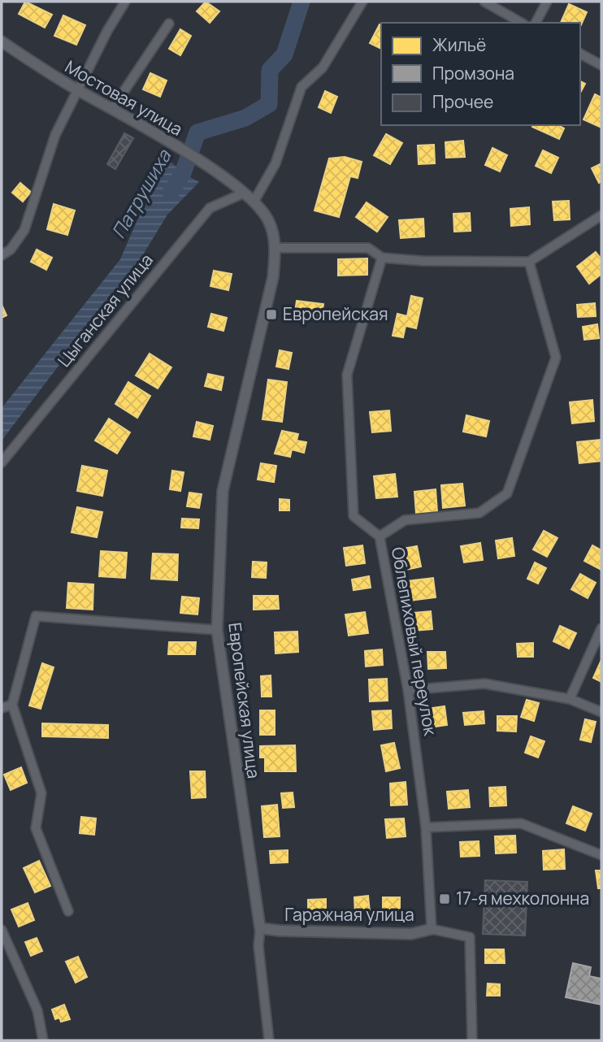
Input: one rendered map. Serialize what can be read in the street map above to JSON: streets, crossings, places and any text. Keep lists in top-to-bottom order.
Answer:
{
  "streets": {
    "street": [
      "Мостовая улица",
      "Цыганская улица",
      "Облепиховый переулок",
      "Европейская улица",
      "Гаражная улица"
    ]
  },
  "crossings": [
    ["Мостовая улица", "Европейская улица"],
    ["Цыганская улица", "Европейская улица"],
    ["Облепиховый переулок", "Гаражная улица"],
    ["Европейская улица", "Гаражная улица"]
  ],
  "water": ["Патрушиха"],
  "places": {
    "transit": ["Европейская", "17-я мехколонна"]
  },
  "legend": ["Жильё", "Промзона", "Прочее"]
}
